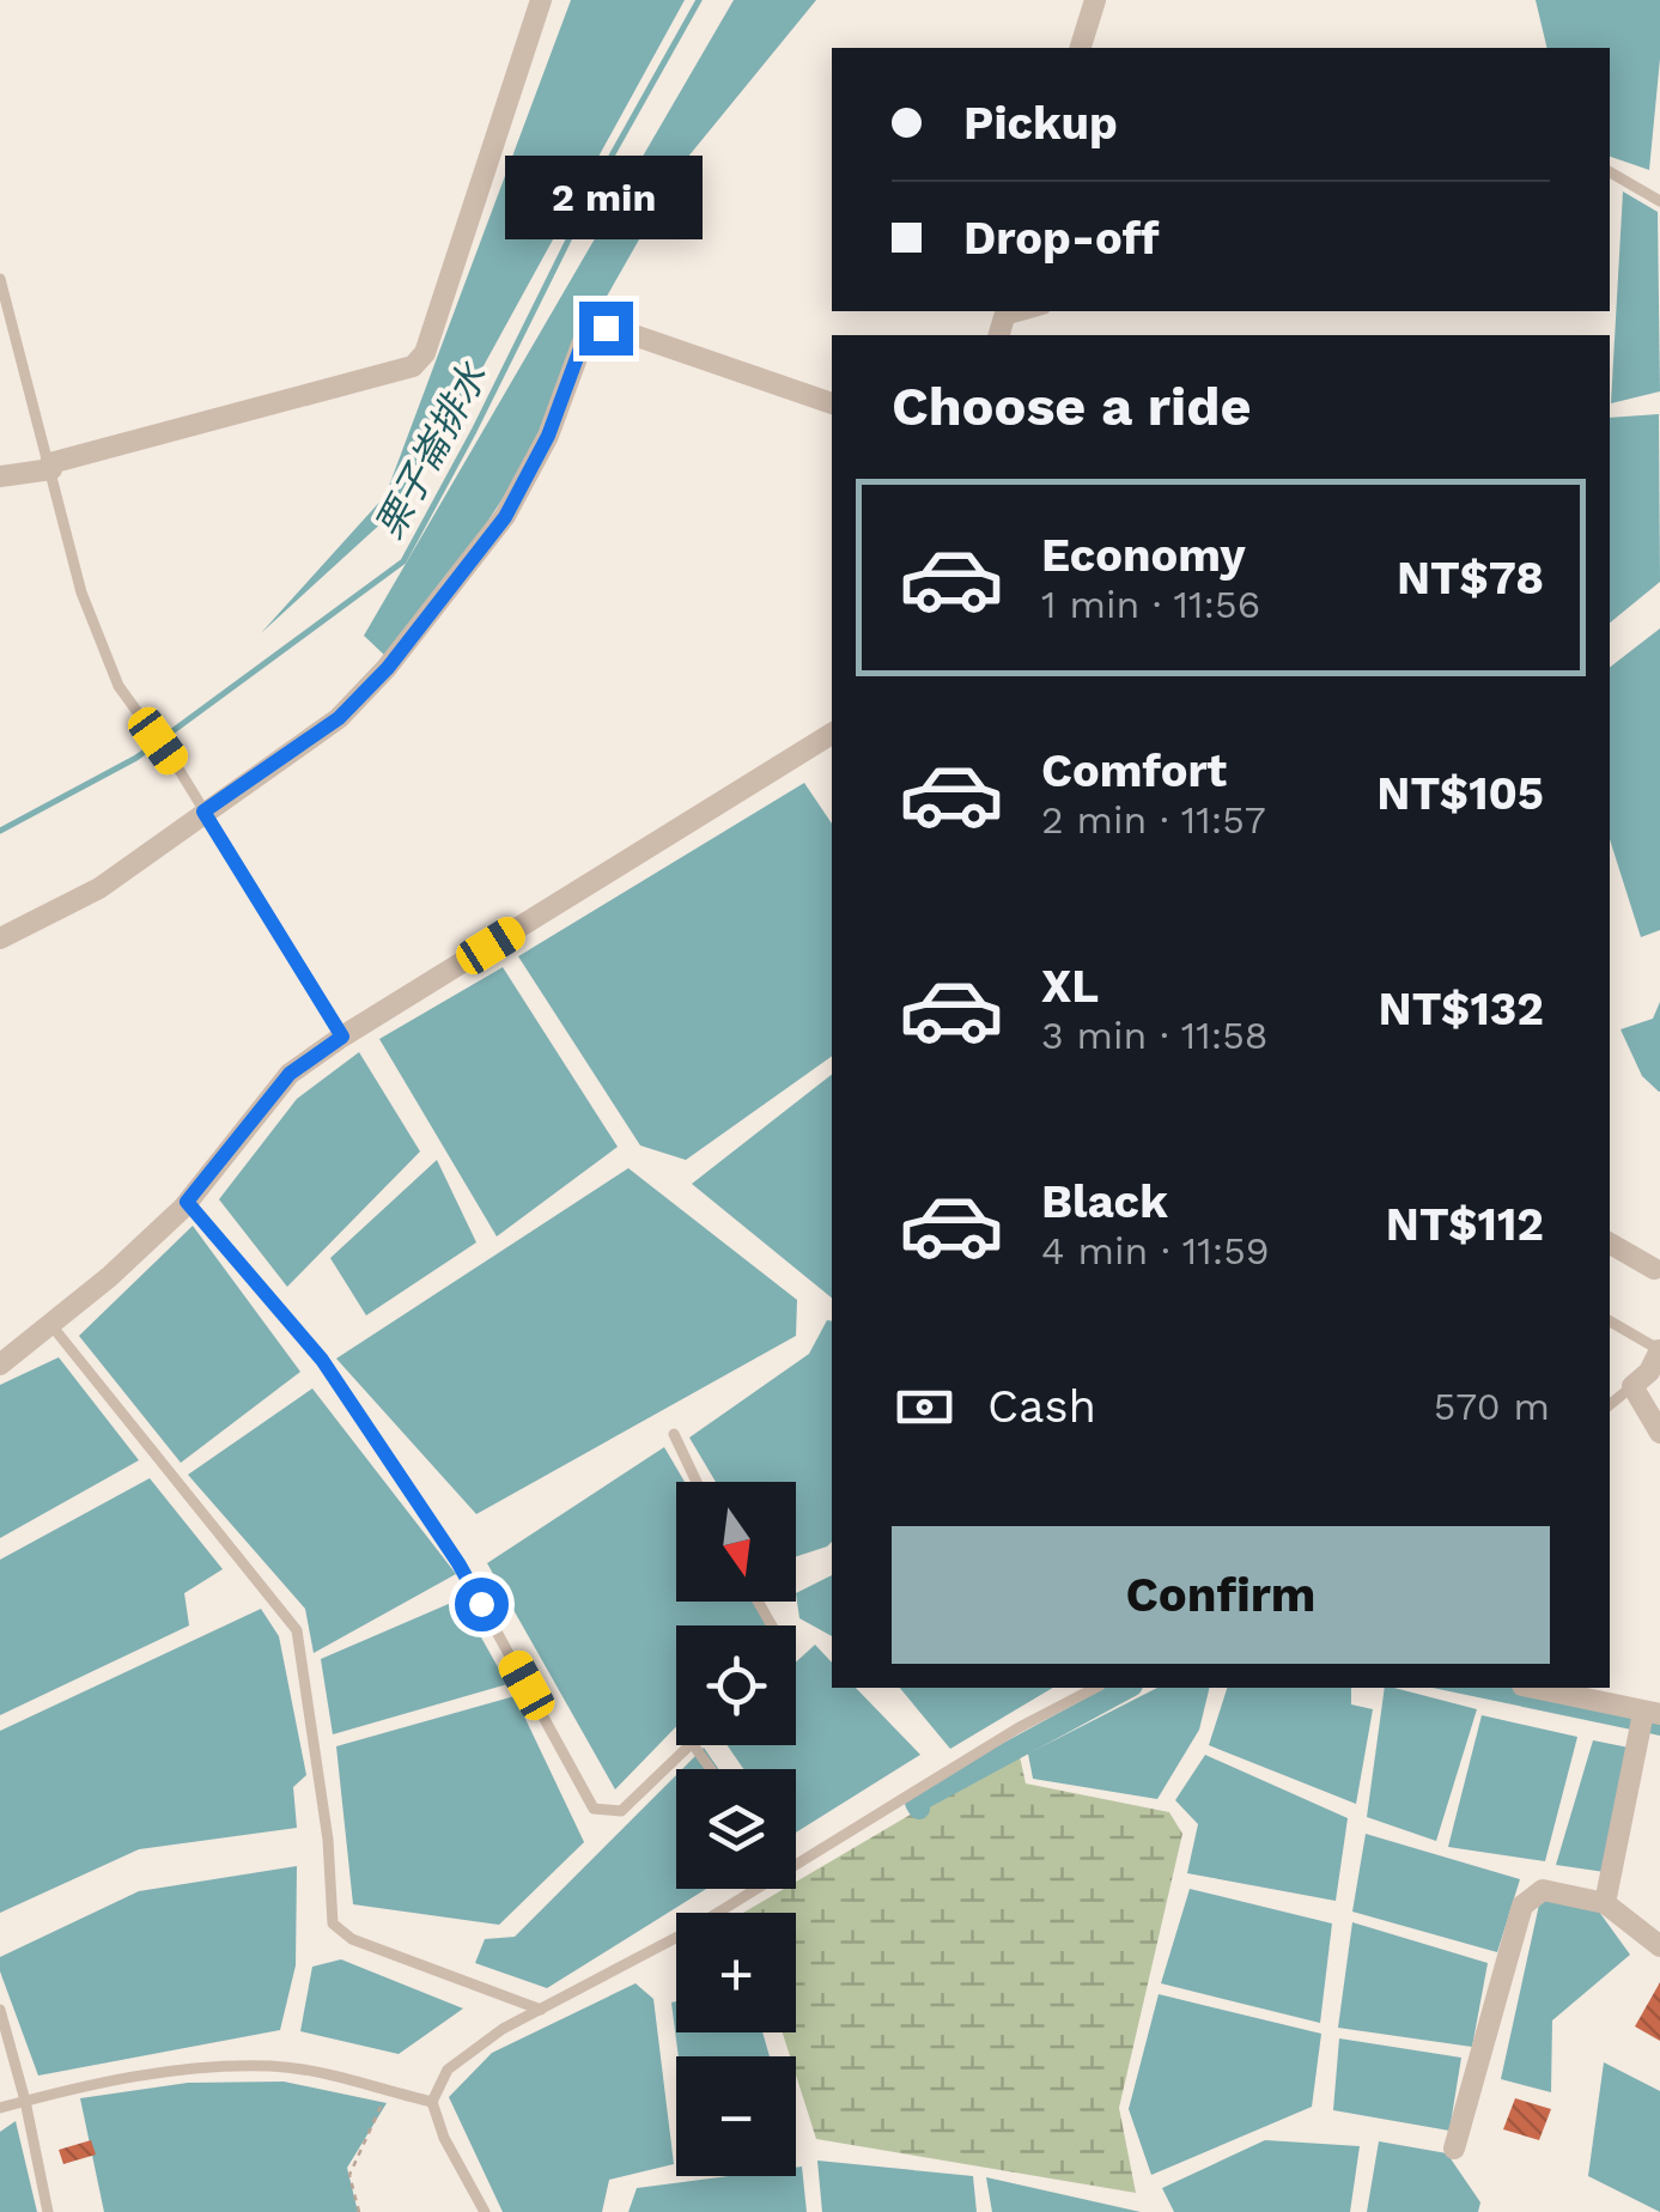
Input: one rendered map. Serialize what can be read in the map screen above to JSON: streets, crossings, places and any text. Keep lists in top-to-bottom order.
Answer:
{
  "water": ["栗子崙排水"],
  "north": "bottom",
  "page": {
    "banner": ["Pickup", "Drop-off"],
    "bubble": "2 min",
    "heading": "Choose a ride",
    "list": [
      {
        "name": "Economy",
        "note": "1 min · 11:56",
        "value": "NT$78"
      },
      {
        "name": "Comfort",
        "note": "2 min · 11:57",
        "value": "NT$105"
      },
      {
        "name": "XL",
        "note": "3 min · 11:58",
        "value": "NT$132"
      },
      {
        "name": "Black",
        "note": "4 min · 11:59",
        "value": "NT$112"
      }
    ],
    "pay": ["Cash", "570 m"],
    "map_buttons": ["+", "−"],
    "buttons": "Confirm"
  }
}
